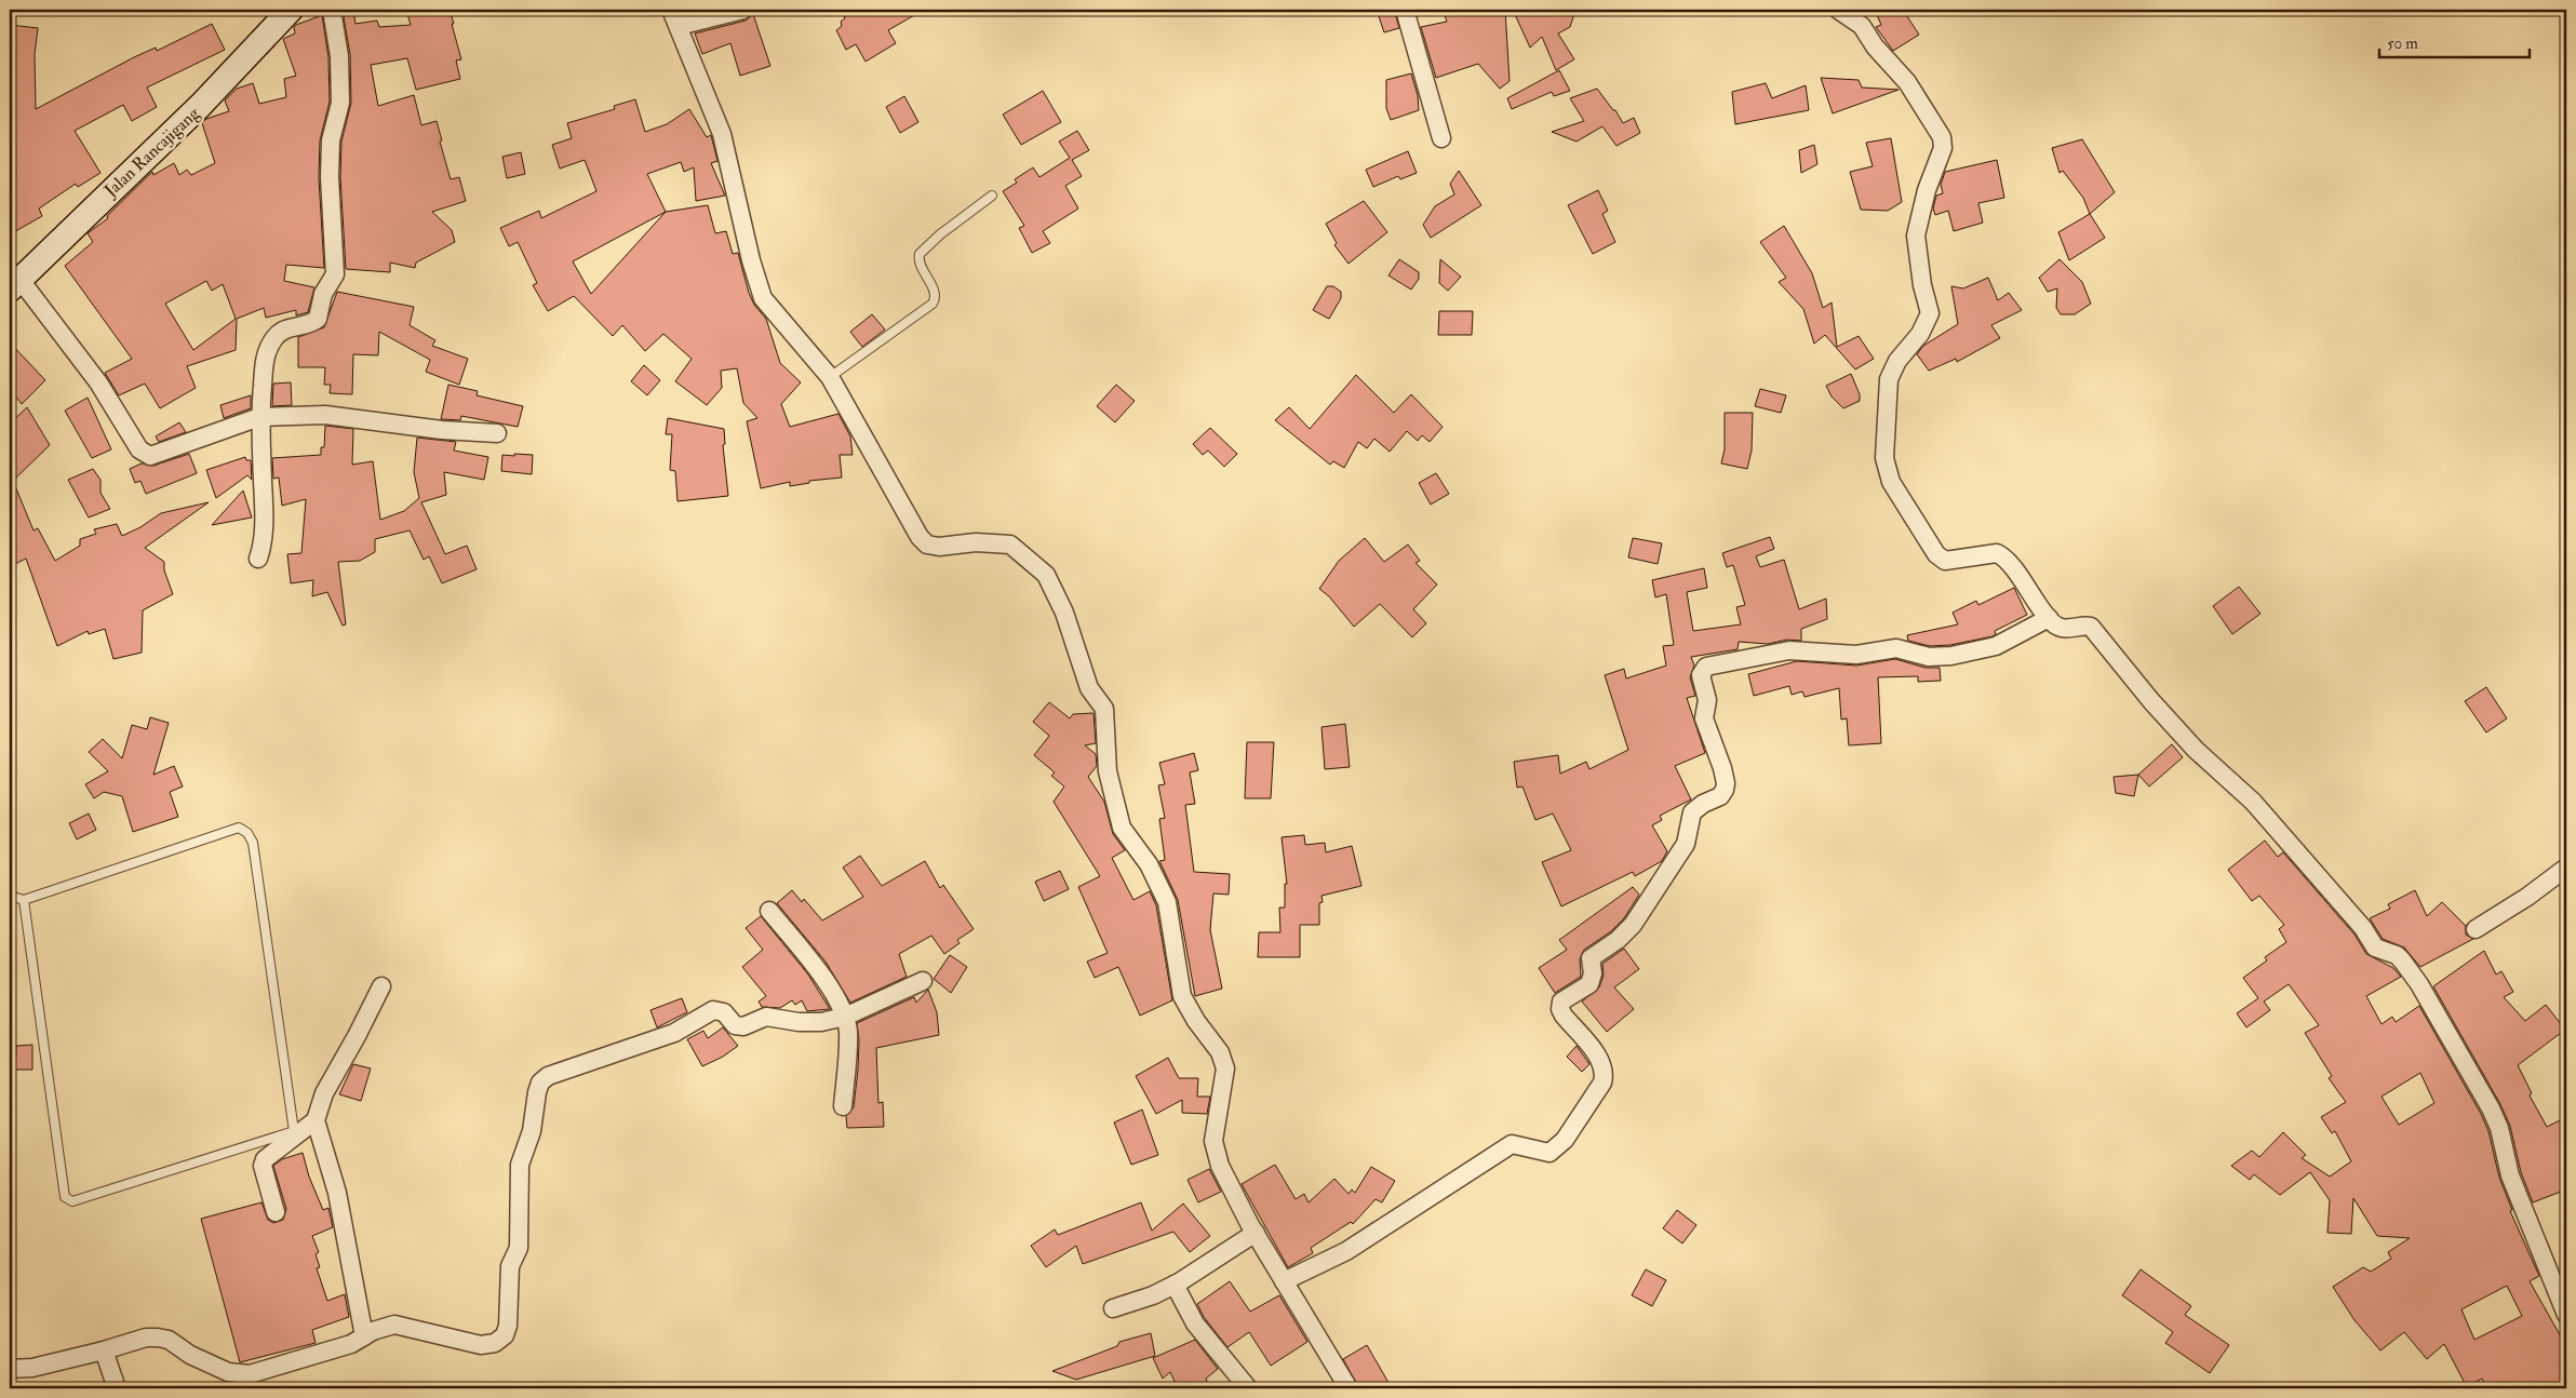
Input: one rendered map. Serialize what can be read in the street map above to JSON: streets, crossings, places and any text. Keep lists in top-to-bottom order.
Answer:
{
  "streets": {
    "main road": ["Jalan Rancajigang"]
  },
  "scale_bar": "50 m"
}
